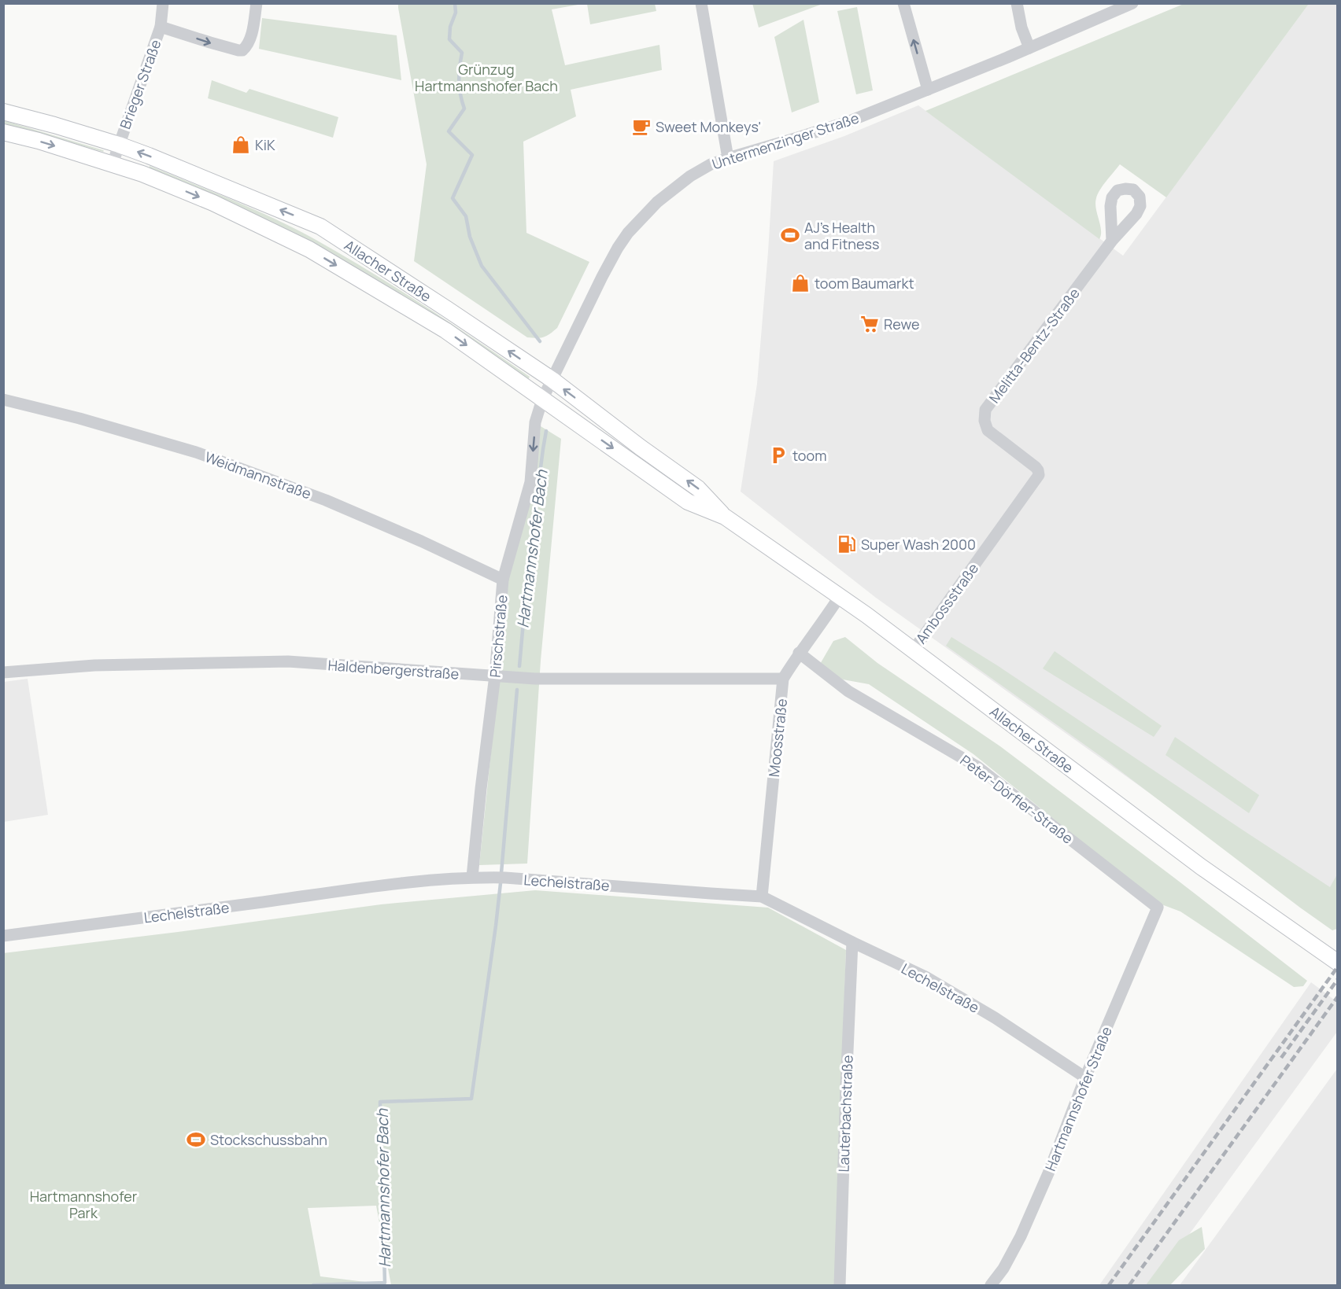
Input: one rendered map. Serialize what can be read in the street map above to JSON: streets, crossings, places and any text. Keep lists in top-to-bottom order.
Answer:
{
  "streets": {
    "main road": ["Allacher Straße"],
    "street": [
      "Brieger Straße",
      "Untermenzinger Straße",
      "Melitta-Bentz-Straße",
      "Weidmannstraße",
      "Ambossstraße",
      "Pirschstraße",
      "Haldenbergerstraße",
      "Moosstraße",
      "Peter-Dörfler-Straße",
      "Lechelstraße",
      "Hartmannshofer Straße",
      "Lauterbachstraße"
    ]
  },
  "crossings": [
    ["Brieger Straße", "Allacher Straße"],
    ["Untermenzinger Straße", "Allacher Straße"],
    ["Untermenzinger Straße", "Pirschstraße"],
    ["Allacher Straße", "Ambossstraße"],
    ["Allacher Straße", "Pirschstraße"],
    ["Allacher Straße", "Moosstraße"],
    ["Melitta-Bentz-Straße", "Ambossstraße"],
    ["Weidmannstraße", "Pirschstraße"],
    ["Pirschstraße", "Haldenbergerstraße"],
    ["Pirschstraße", "Lechelstraße"],
    ["Haldenbergerstraße", "Moosstraße"],
    ["Moosstraße", "Peter-Dörfler-Straße"],
    ["Moosstraße", "Lechelstraße"],
    ["Peter-Dörfler-Straße", "Hartmannshofer Straße"],
    ["Lechelstraße", "Hartmannshofer Straße"],
    ["Lechelstraße", "Lauterbachstraße"]
  ],
  "one_way": ["Pirschstraße"],
  "water": ["Hartmannshofer Bach"],
  "parks": ["Grünzug Hartmannshofer Bach", "Hartmannshofer Park"],
  "places": {
    "cafe": ["Sweet Monkeys'"],
    "shop": ["KiK", "toom Baumarkt"],
    "sports": ["AJ's Health and Fitness", "Stockschussbahn"],
    "supermarket": ["Rewe"],
    "parking": ["toom"],
    "fuel station": ["Super Wash 2000"]
  }
}
